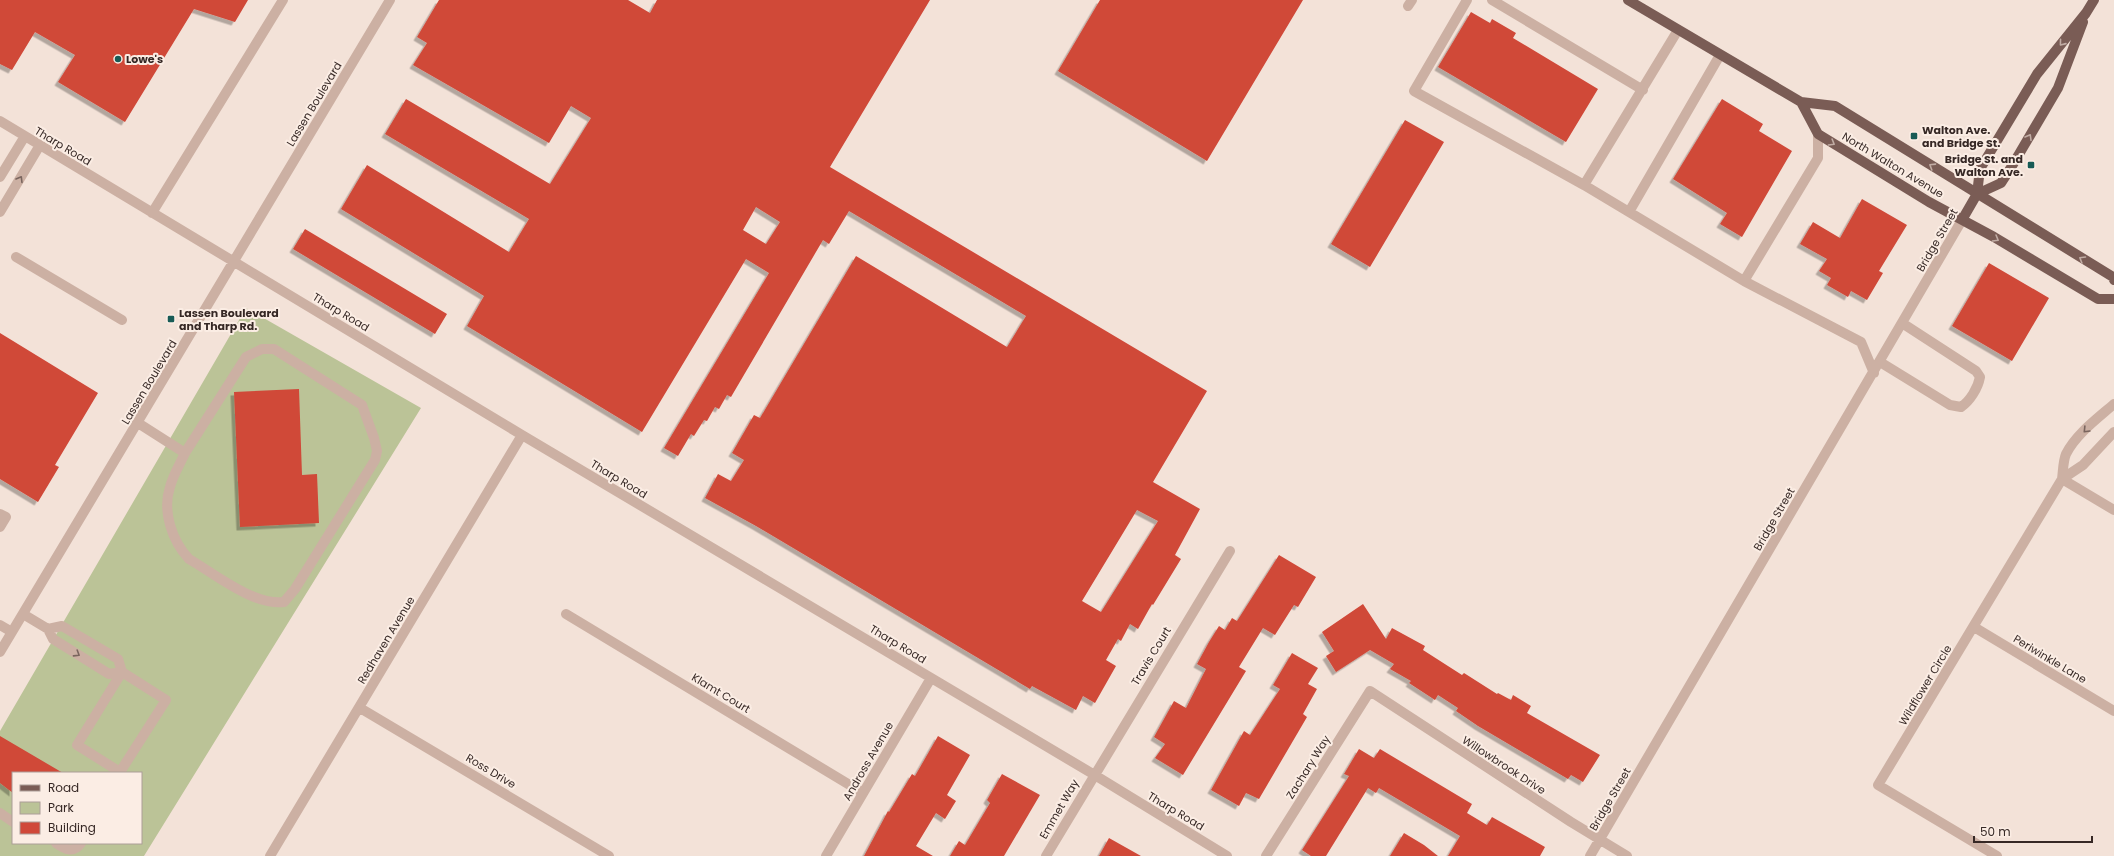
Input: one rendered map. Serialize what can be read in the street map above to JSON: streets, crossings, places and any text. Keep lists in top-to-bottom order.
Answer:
{
  "streets": {
    "main road": ["North Walton Avenue", "Bridge Street"],
    "street": [
      "Lassen Boulevard",
      "Tharp Road",
      "Redhaven Avenue",
      "Travis Court",
      "Periwinkle Lane",
      "Wildflower Circle",
      "Klamt Court",
      "Andross Avenue",
      "Willowbrook Drive",
      "Zachary Way",
      "Ross Drive",
      "Emmet Way"
    ]
  },
  "crossings": [
    ["Lassen Boulevard", "Tharp Road"],
    ["Tharp Road", "Redhaven Avenue"],
    ["Tharp Road", "Travis Court"],
    ["Tharp Road", "Andross Avenue"],
    ["Tharp Road", "Emmet Way"],
    ["North Walton Avenue", "Bridge Street"],
    ["Bridge Street", "Willowbrook Drive"],
    ["Redhaven Avenue", "Ross Drive"],
    ["Travis Court", "Emmet Way"],
    ["Periwinkle Lane", "Wildflower Circle"],
    ["Klamt Court", "Andross Avenue"],
    ["Willowbrook Drive", "Zachary Way"]
  ],
  "places": {
    "other": ["Lowe's"],
    "transit": ["Walton Ave. and Bridge St.", "Bridge St. and Walton Ave.", "Lassen Boulevard and Tharp Rd."]
  },
  "legend": ["Road", "Park", "Building"],
  "scale_bar": "50 m"
}
